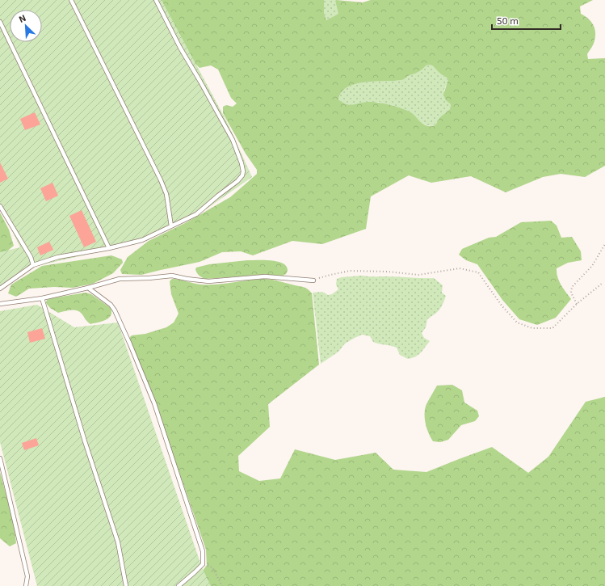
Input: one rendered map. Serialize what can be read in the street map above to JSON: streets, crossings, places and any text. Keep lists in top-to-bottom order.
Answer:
{
  "scale_bar": "50 m",
  "north": "top left"
}
